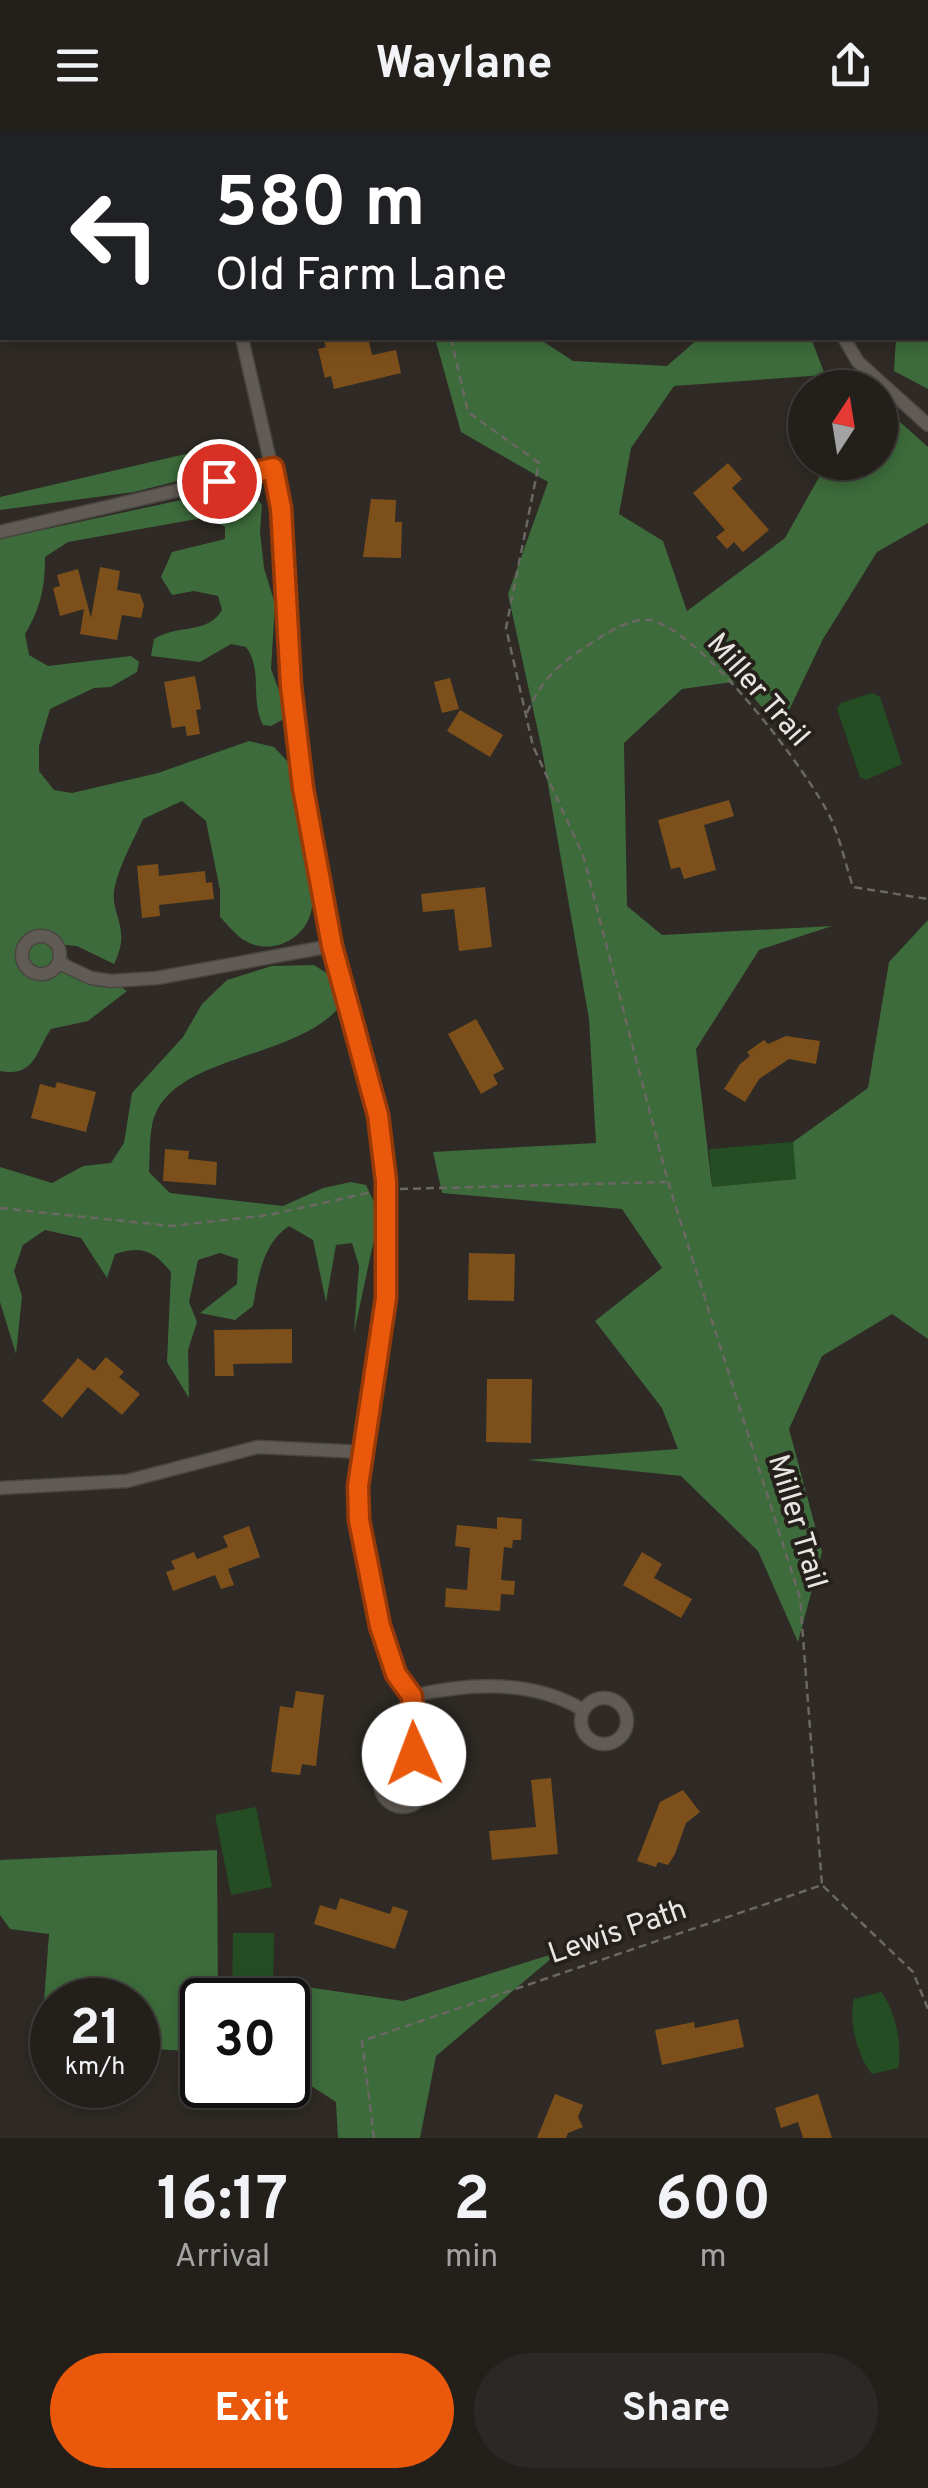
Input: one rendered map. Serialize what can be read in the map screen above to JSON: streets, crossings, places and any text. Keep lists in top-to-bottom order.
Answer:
{
  "streets": {
    "path": ["Miller Trail", "Lewis Path"]
  },
  "crossings": [
    ["Miller Trail", "Lewis Path"]
  ],
  "north": "top",
  "page": {
    "header": "Waylane",
    "turn": ["580 m", "Old Farm Lane"],
    "speed": "21 km/h",
    "limit": "30",
    "eta": [
      "16:17",
      "Arrival",
      "2",
      "min",
      "600",
      "m"
    ],
    "buttons": ["Exit", "Share"]
  }
}
